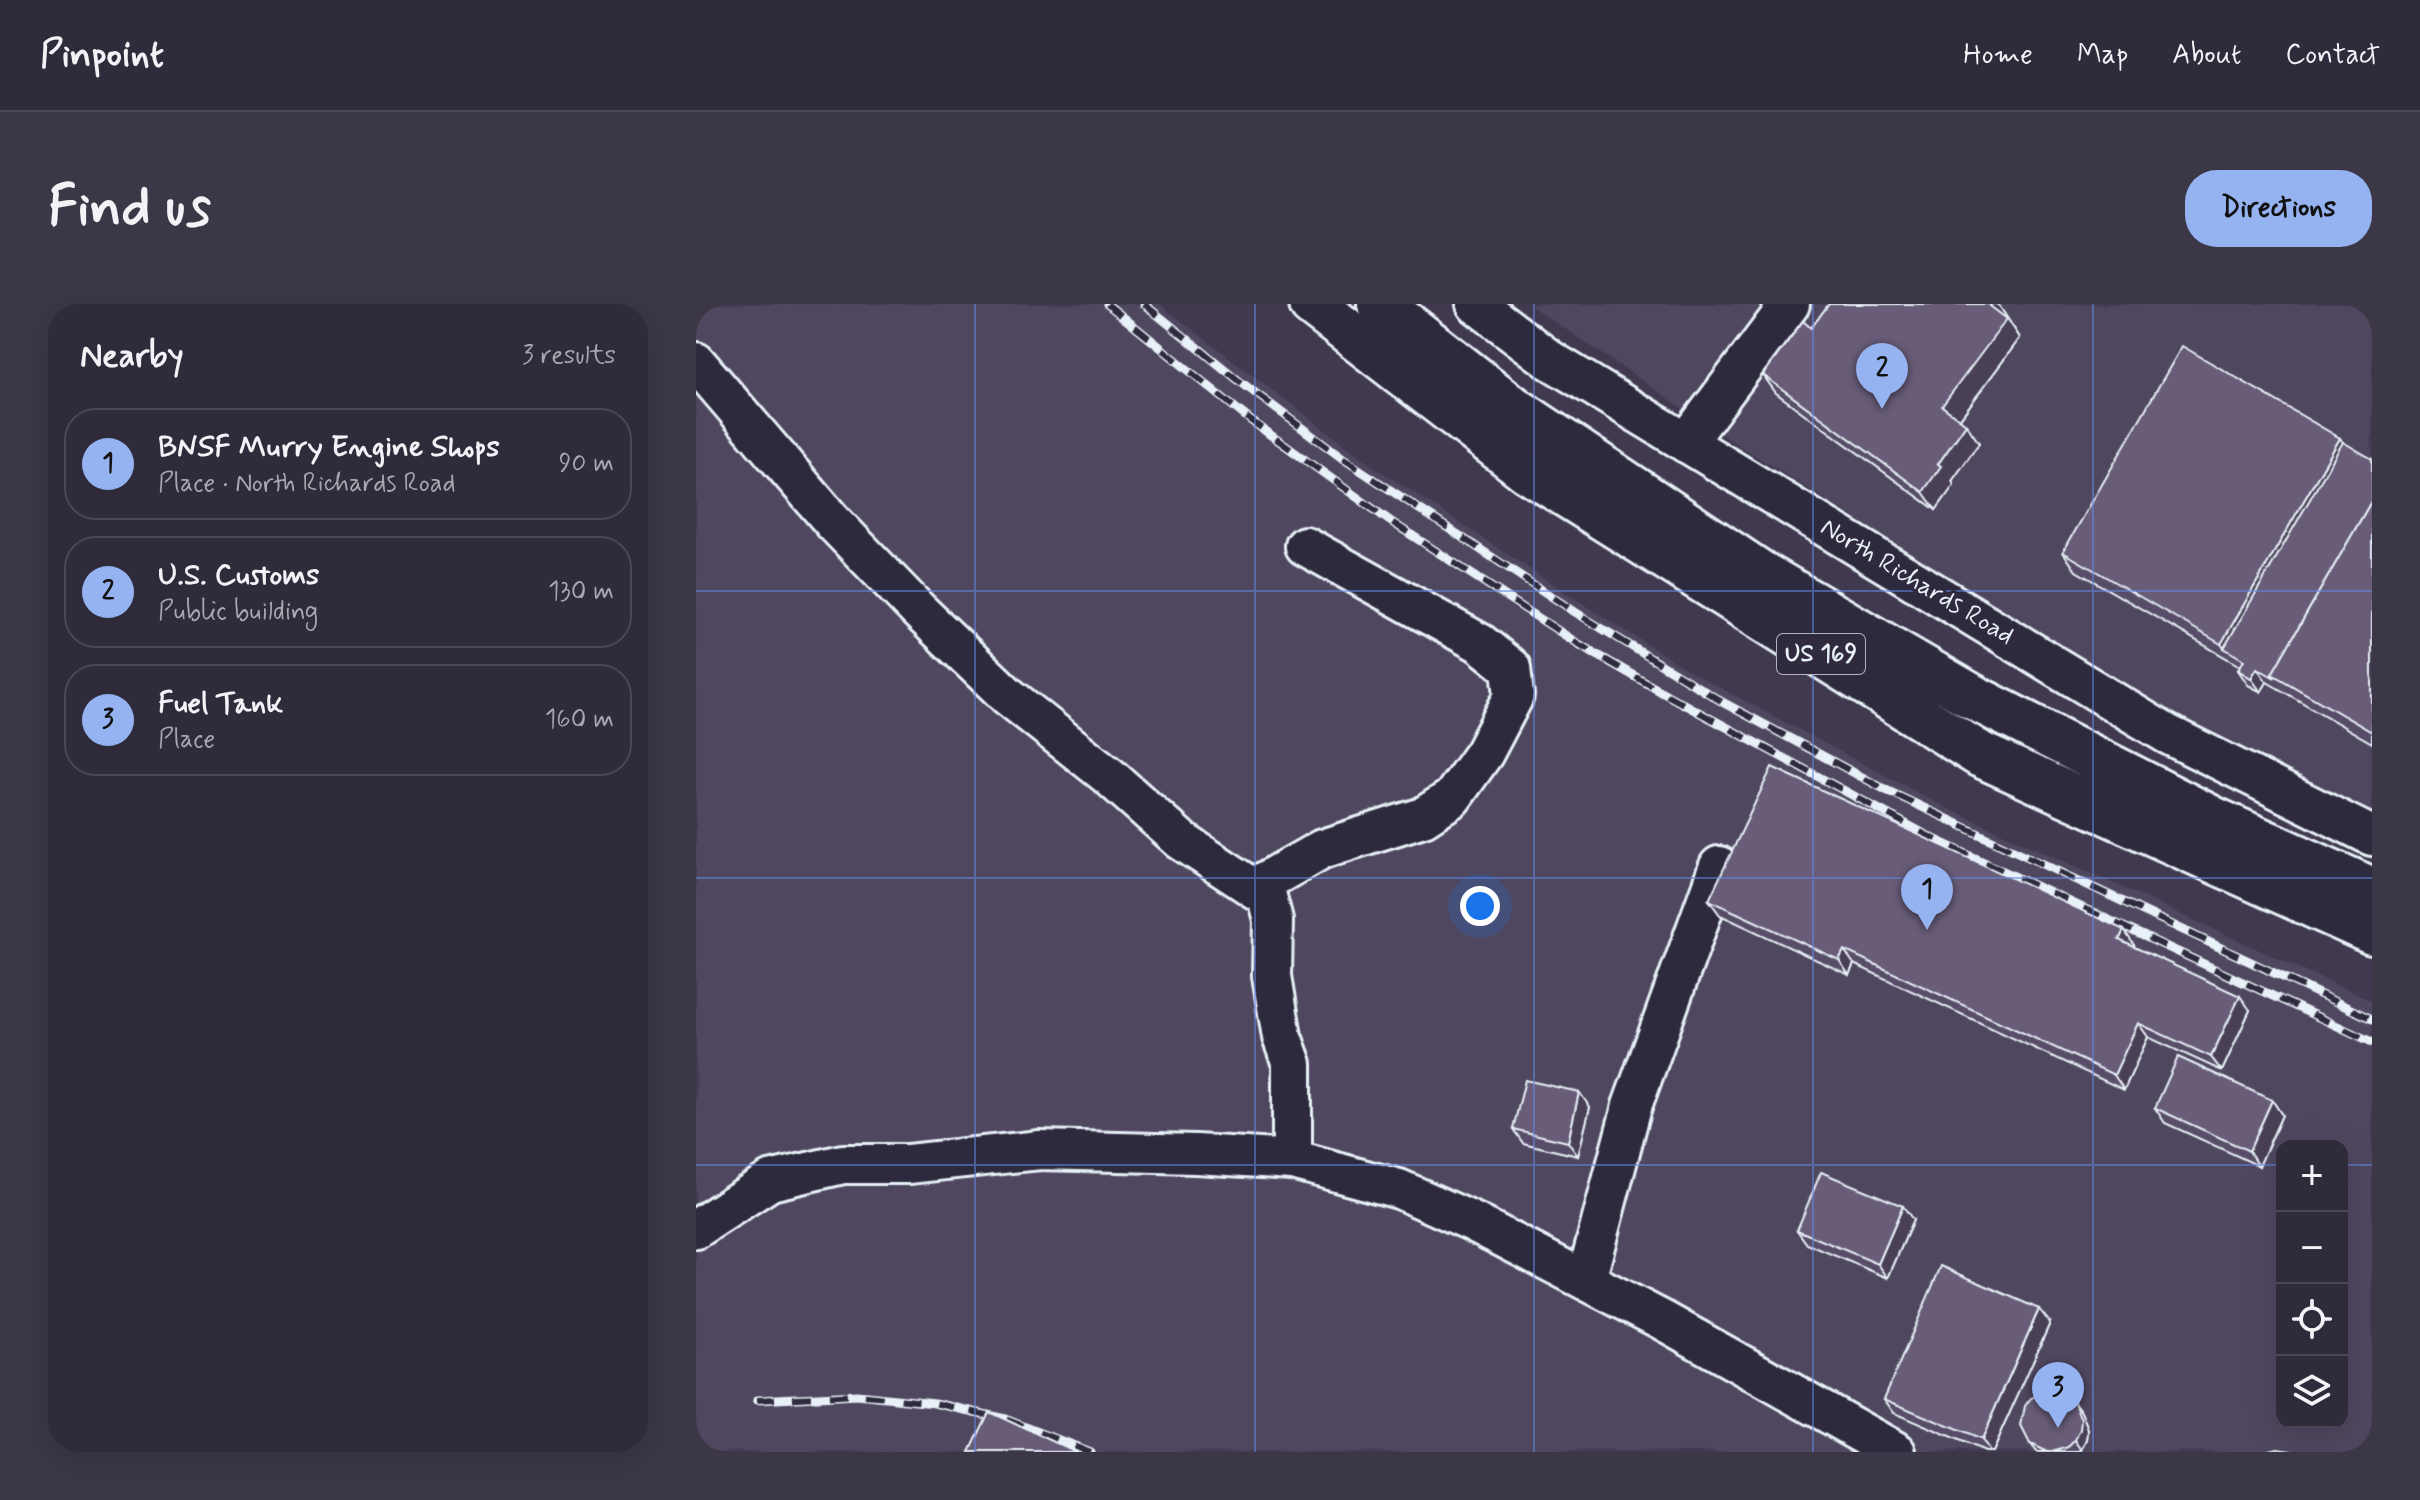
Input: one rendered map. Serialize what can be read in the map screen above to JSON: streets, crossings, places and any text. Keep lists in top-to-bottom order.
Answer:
{
  "streets": {
    "highway": ["US 169"],
    "street": ["North Richards Road"]
  },
  "page": {
    "header": "Pinpoint",
    "nav": [
      "Home",
      "Map",
      "About",
      "Contact"
    ],
    "buttons": "Directions",
    "title": "Find us",
    "heading": ["Nearby", "3 results"],
    "pins": ["2", "1", "3"],
    "list": [
      {
        "mark": "1",
        "name": "BNSF Murry Engine Shops",
        "note": "Place · North Richards Road",
        "value": "90 m"
      },
      {
        "mark": "2",
        "name": "U.S. Customs",
        "note": "Public building",
        "value": "130 m"
      },
      {
        "mark": "3",
        "name": "Fuel Tank",
        "note": "Place",
        "value": "160 m"
      }
    ],
    "map_buttons": ["+", "−"]
  }
}
